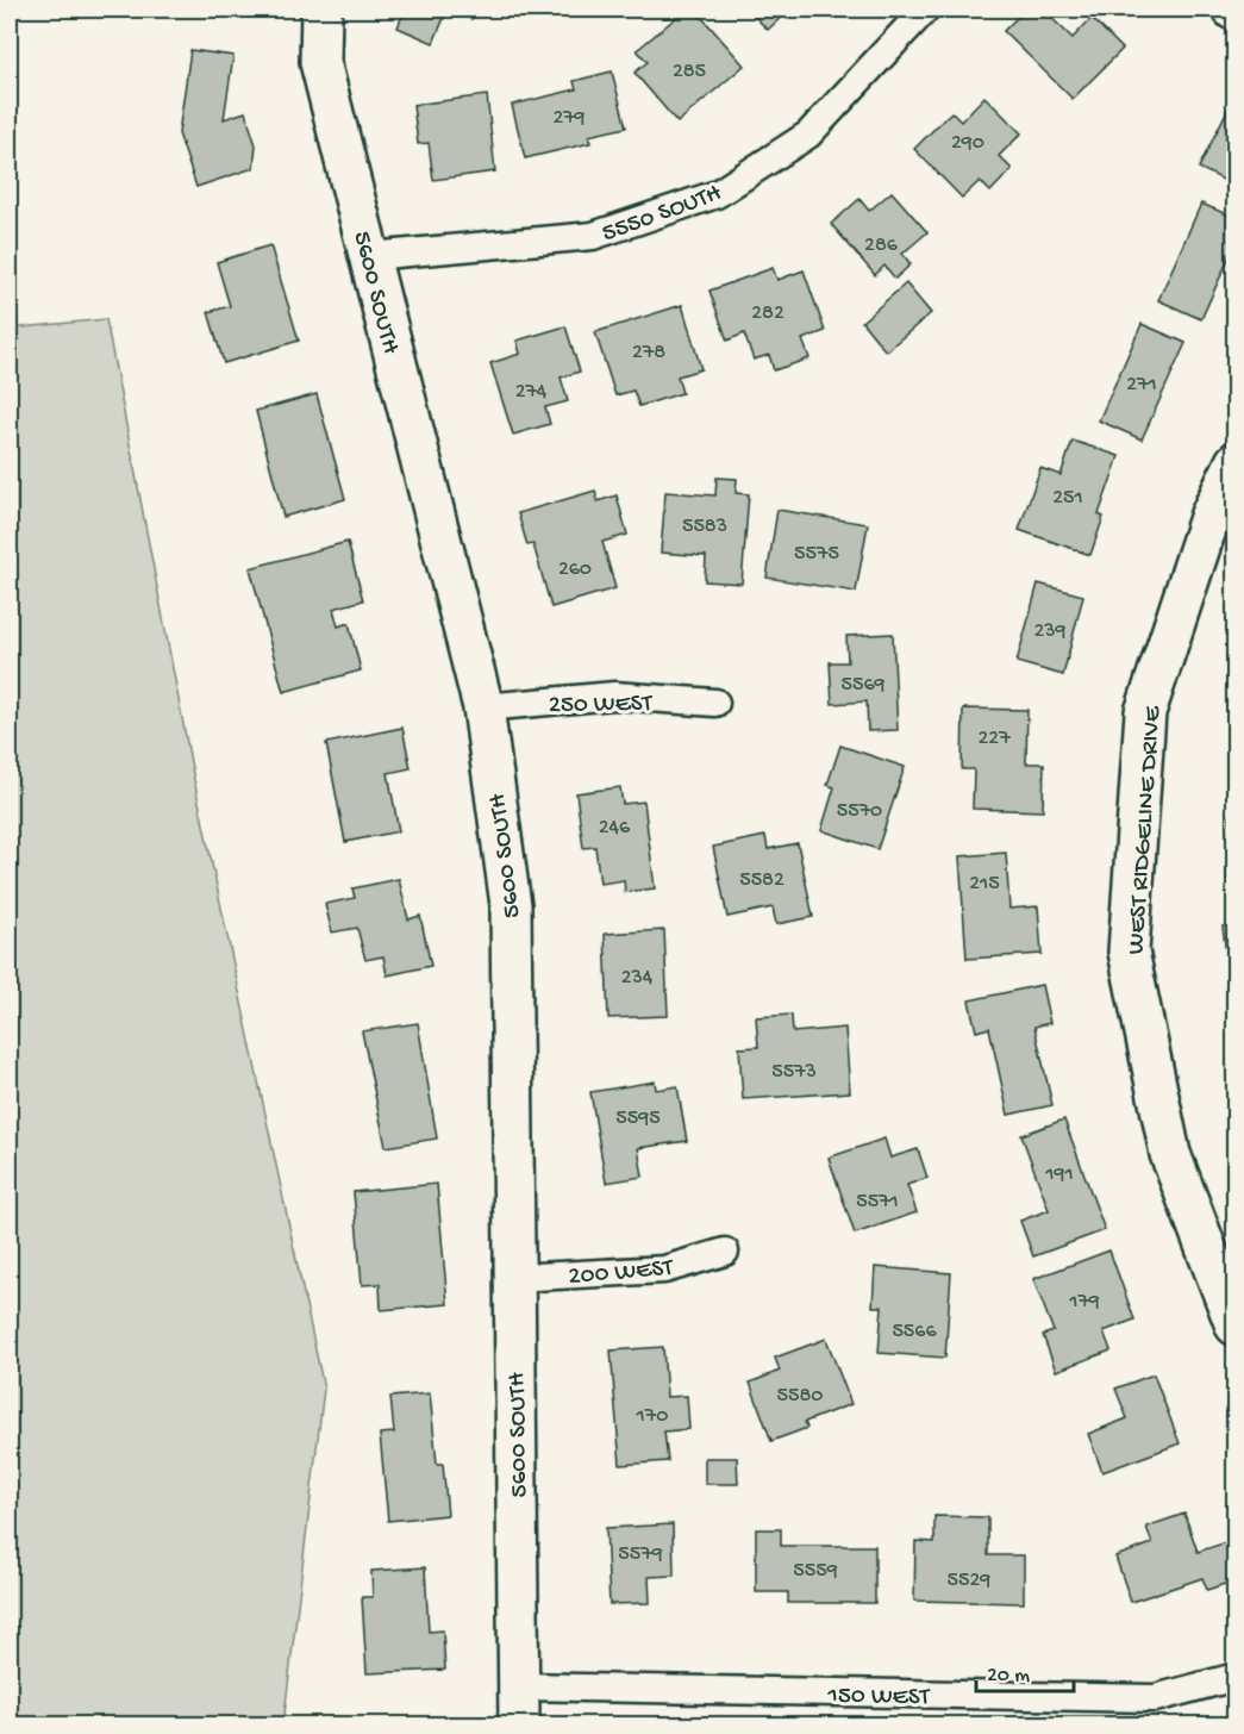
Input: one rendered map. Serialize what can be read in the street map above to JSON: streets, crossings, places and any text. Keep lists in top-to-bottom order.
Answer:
{
  "streets": {
    "main road": ["5600 SOUTH", "WEST RIDGELINE DRIVE"],
    "street": [
      "5550 SOUTH",
      "250 WEST",
      "200 WEST",
      "150 WEST"
    ]
  },
  "crossings": [
    ["5550 SOUTH", "5600 SOUTH"],
    ["5600 SOUTH", "250 WEST"],
    ["5600 SOUTH", "200 WEST"],
    ["5600 SOUTH", "150 WEST"]
  ],
  "house_numbers": [
    "285",
    "279",
    "290",
    "286",
    "282",
    "278",
    "271",
    "274",
    "251",
    "5583",
    "5575",
    "260",
    "239",
    "5569",
    "227",
    "5570",
    "246",
    "5582",
    "215",
    "234",
    "5573",
    "5595",
    "191",
    "5571",
    "179",
    "5566",
    "5580",
    "170",
    "5579",
    "5559",
    "5529"
  ],
  "scale_bar": "20 m"
}
